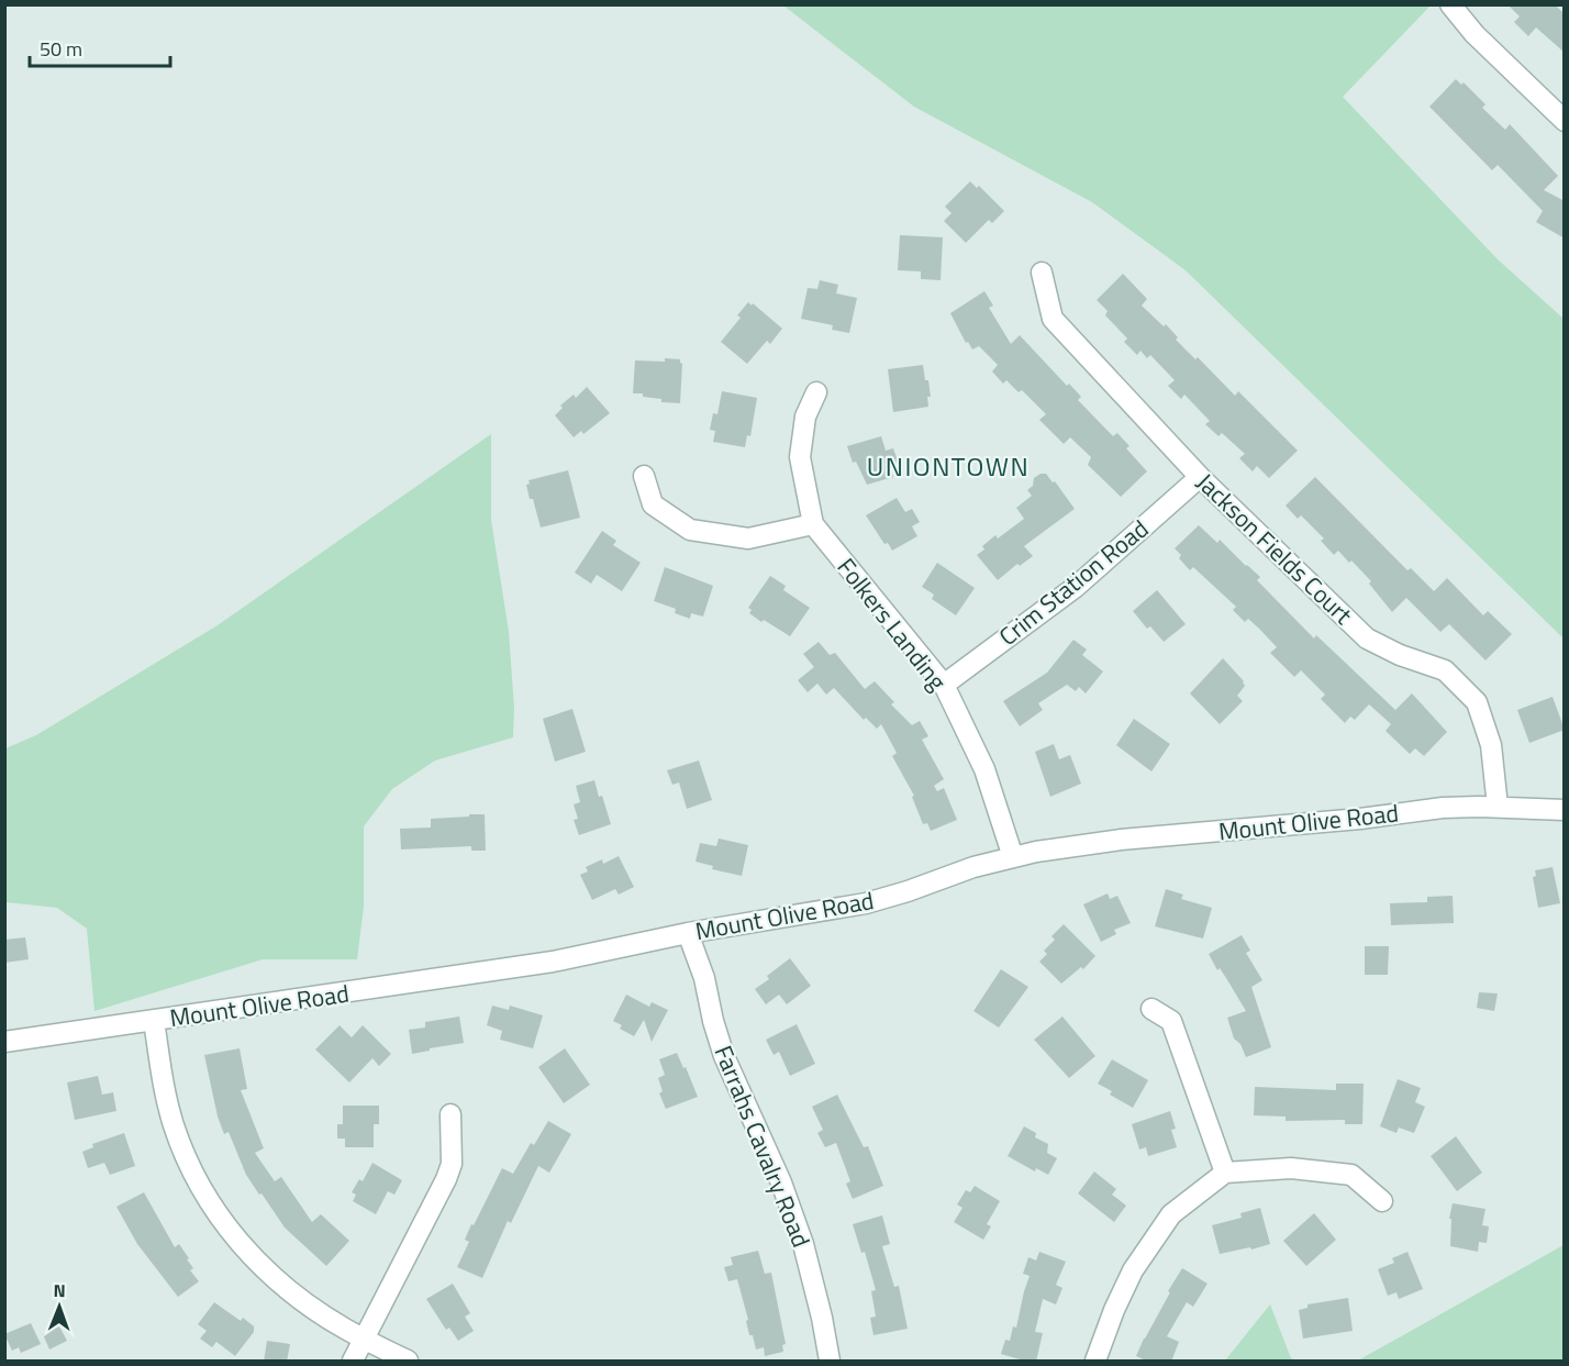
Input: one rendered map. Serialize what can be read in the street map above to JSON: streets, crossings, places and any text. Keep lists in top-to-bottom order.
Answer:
{
  "streets": {
    "street": [
      "Jackson Fields Court",
      "Crim Station Road",
      "Folkers Landing",
      "Mount Olive Road",
      "Farrahs Cavalry Road"
    ]
  },
  "crossings": [
    ["Jackson Fields Court", "Crim Station Road"],
    ["Jackson Fields Court", "Mount Olive Road"],
    ["Crim Station Road", "Folkers Landing"],
    ["Folkers Landing", "Mount Olive Road"],
    ["Mount Olive Road", "Farrahs Cavalry Road"]
  ],
  "districts": ["UNIONTOWN"],
  "scale_bar": "50 m",
  "north": "top"
}
